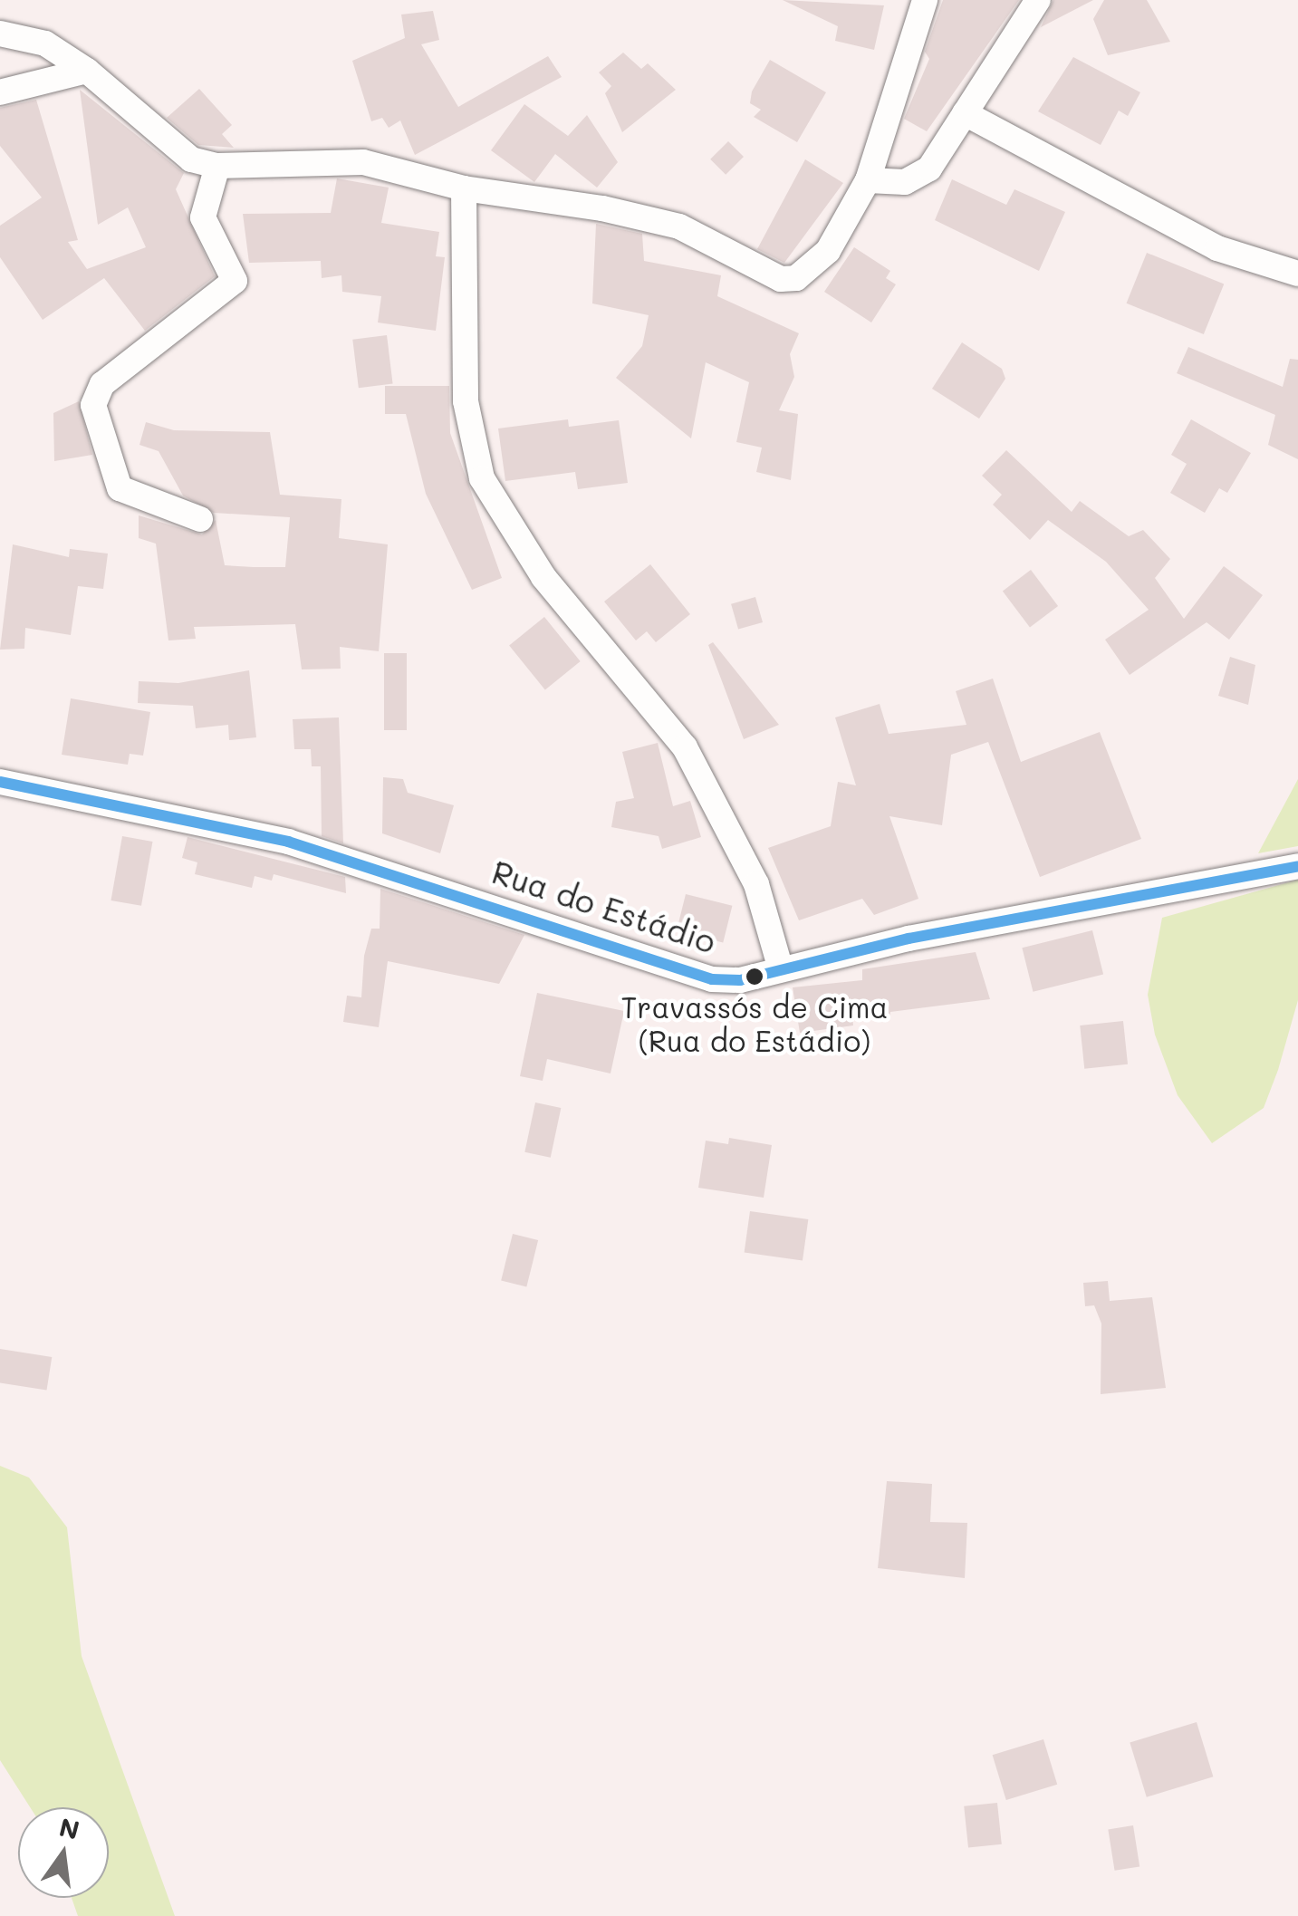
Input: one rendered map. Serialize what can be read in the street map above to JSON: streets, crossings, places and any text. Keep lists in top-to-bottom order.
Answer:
{
  "streets": {
    "street": ["Rua do Estádio"]
  },
  "places": ["Travassós de Cima (Rua do Estádio)"],
  "north": "top"
}
